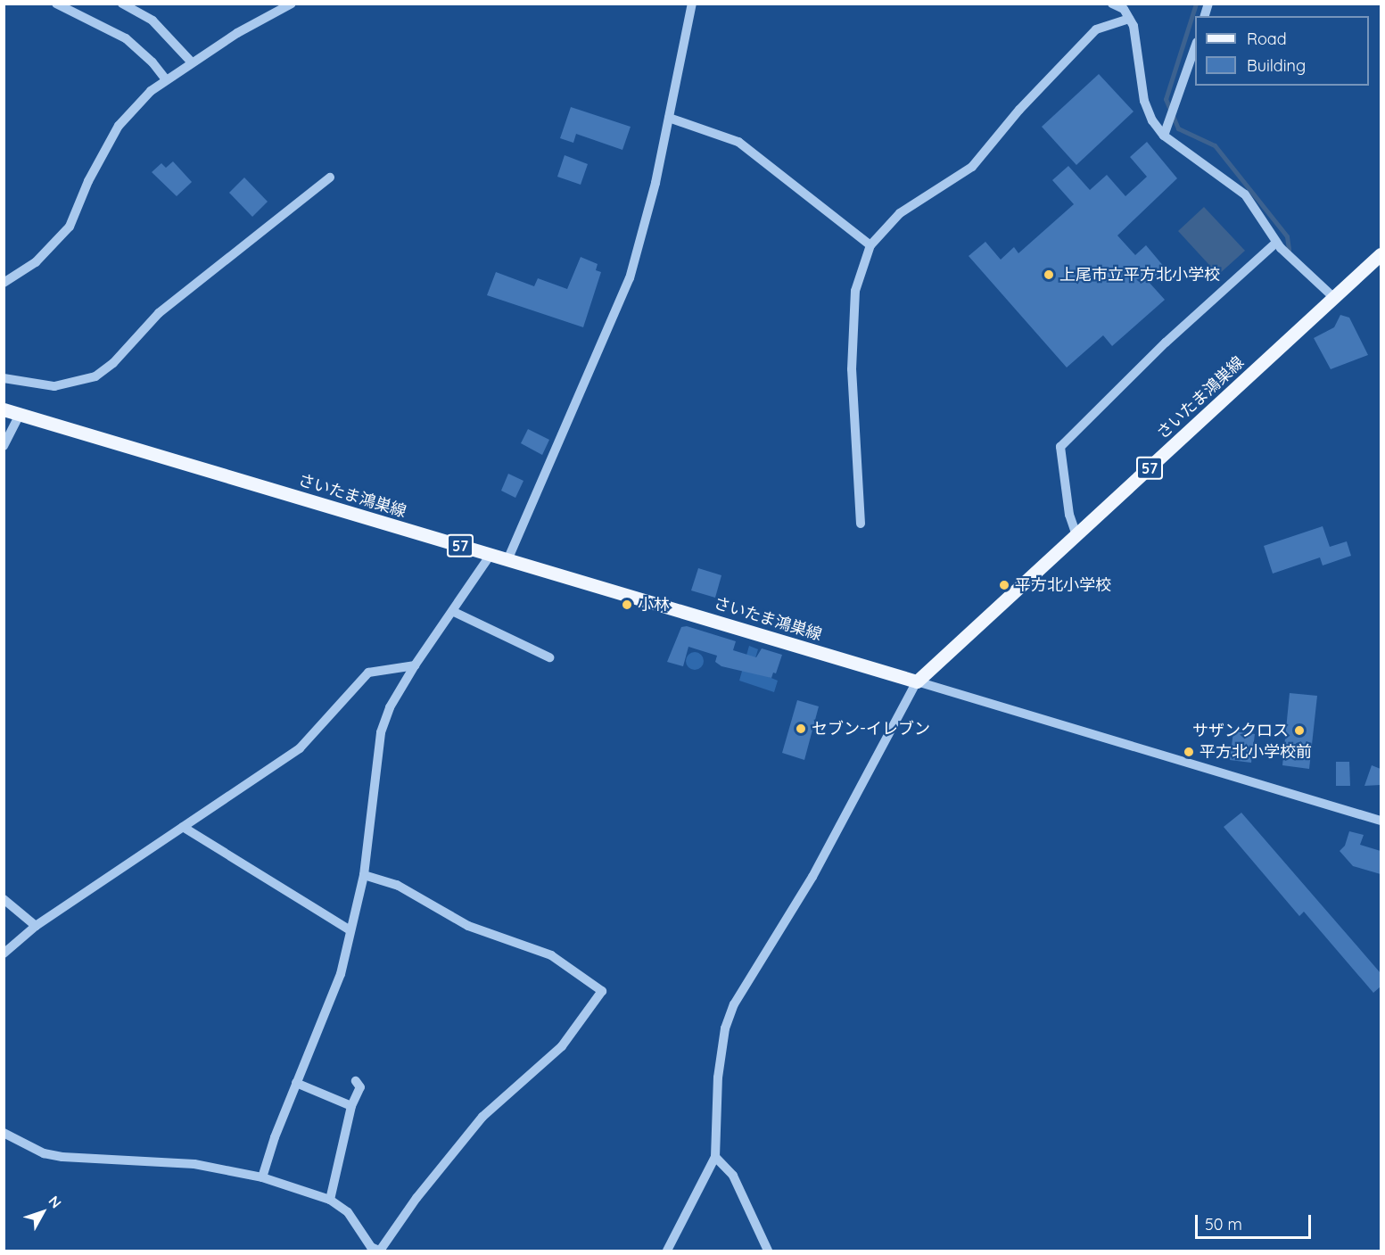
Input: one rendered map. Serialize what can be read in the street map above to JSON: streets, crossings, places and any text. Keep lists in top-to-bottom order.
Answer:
{
  "streets": {
    "main road": ["さいたま鴻巣線", "57"]
  },
  "places": [
    "上尾市立平方北小学校",
    "平方北小学校",
    "小林",
    "セブン-イレブン",
    "サザンクロス",
    "平方北小学校前"
  ],
  "legend": ["Road", "Building"],
  "scale_bar": "50 m",
  "north": "top right"
}
